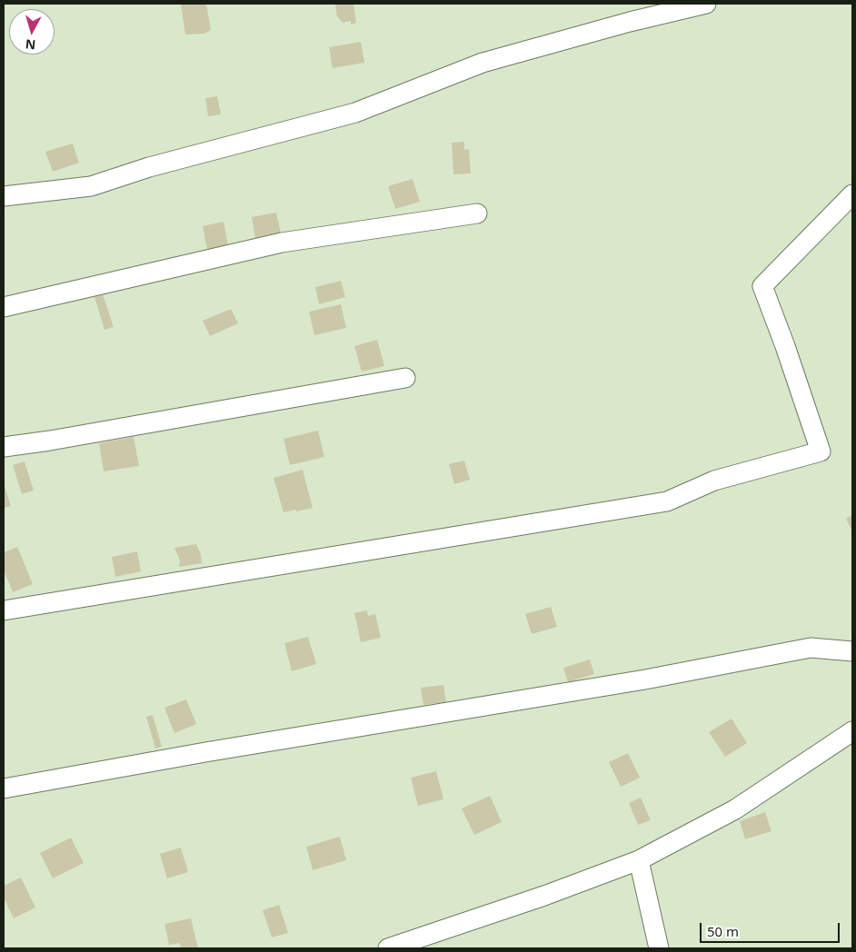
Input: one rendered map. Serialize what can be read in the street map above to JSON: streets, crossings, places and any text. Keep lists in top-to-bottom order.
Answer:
{
  "scale_bar": "50 m",
  "north": "bottom"
}
